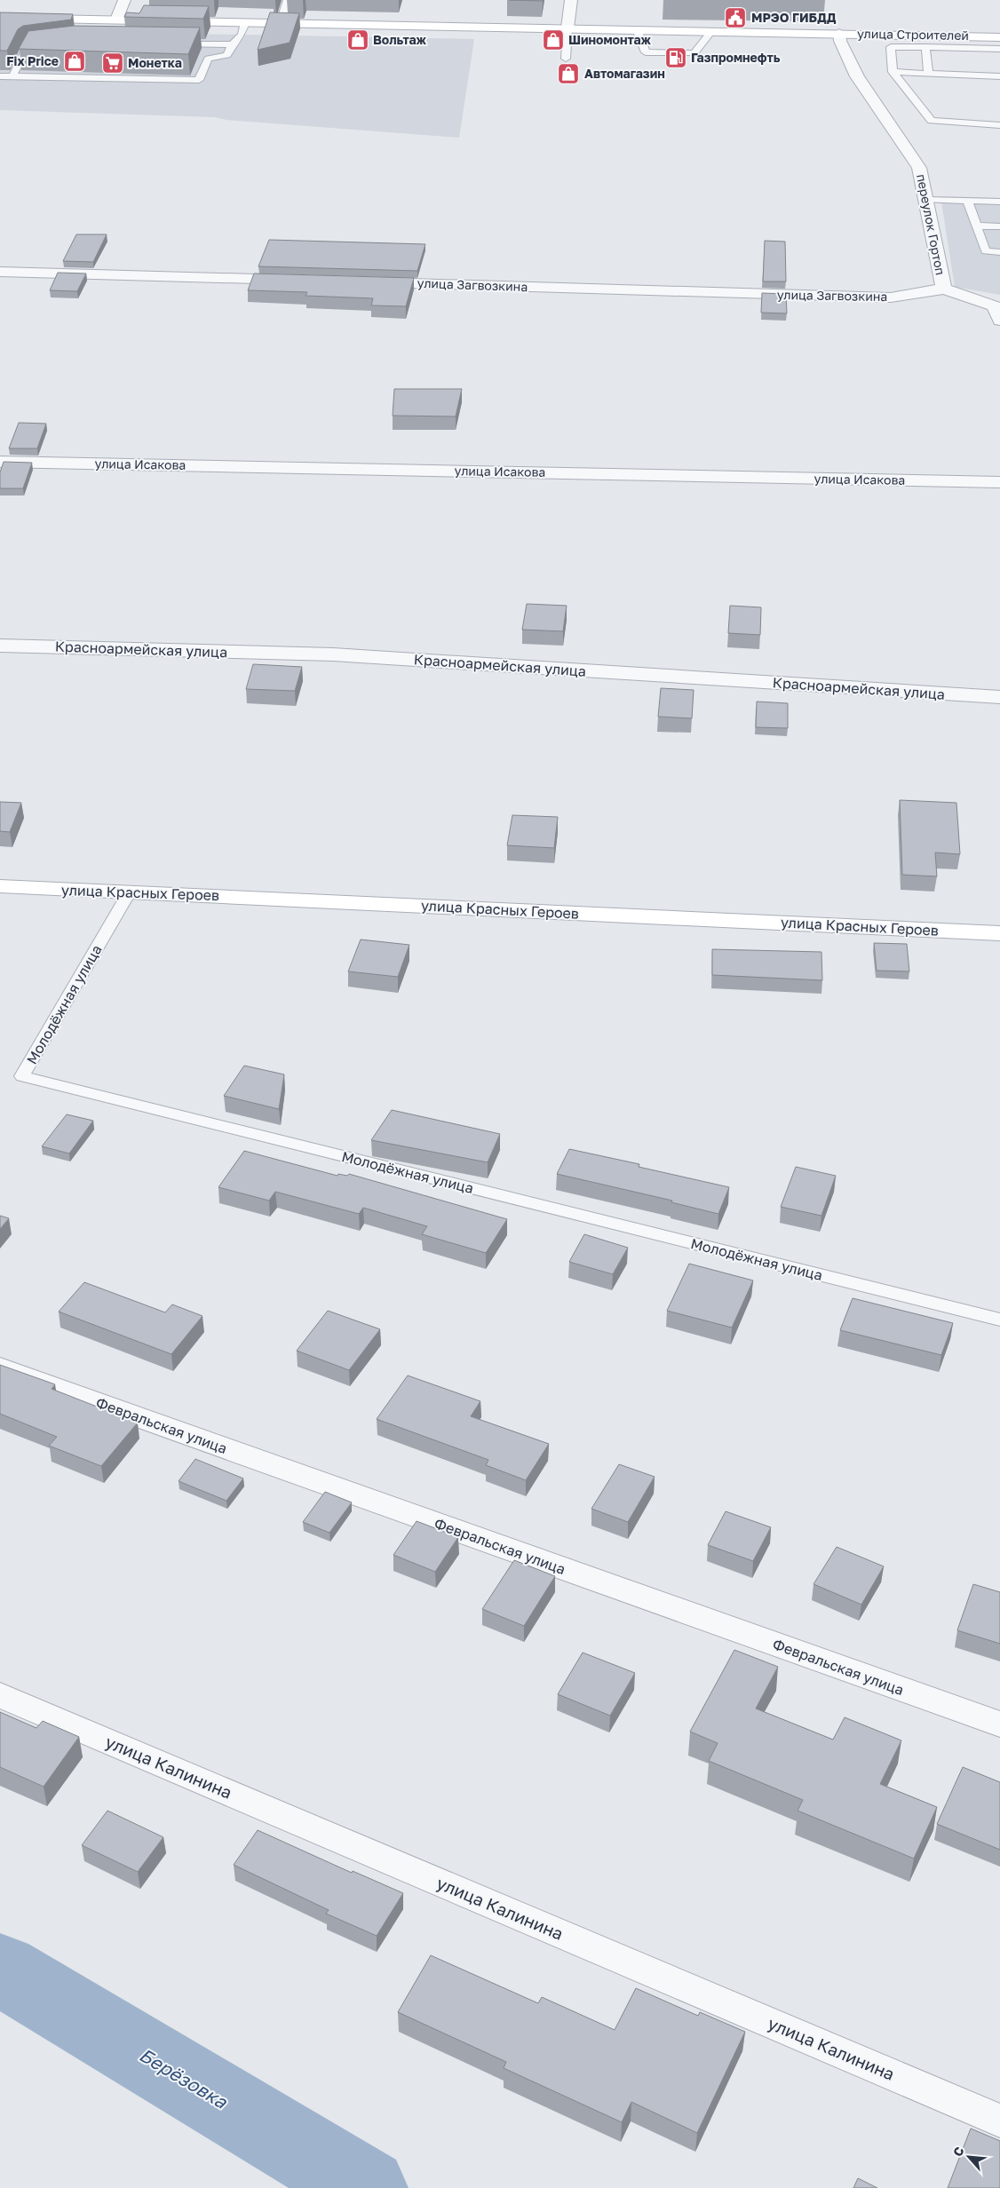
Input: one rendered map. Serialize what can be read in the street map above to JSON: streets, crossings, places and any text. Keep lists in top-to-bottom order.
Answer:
{
  "streets": {
    "main road": ["улица Строителей", "улица Красных Героев"],
    "street": [
      "переулок Гортоп",
      "улица Загвозкина",
      "улица Исакова",
      "Красноармейская улица",
      "Февральская улица",
      "улица Калинина"
    ],
    "lane": ["Молодёжная улица"]
  },
  "crossings": [
    ["улица Строителей", "переулок Гортоп"],
    ["переулок Гортоп", "улица Загвозкина"],
    ["улица Красных Героев", "Молодёжная улица"]
  ],
  "water": ["Берёзовка"],
  "places": {
    "public building": ["МРЭО ГИБДД"],
    "shop": [
      "Вольтаж",
      "Шиномонтаж",
      "Fix Price",
      "Автомагазин"
    ],
    "fuel station": ["Газпромнефть"],
    "supermarket": ["Монетка"]
  },
  "north": "top left"
}
